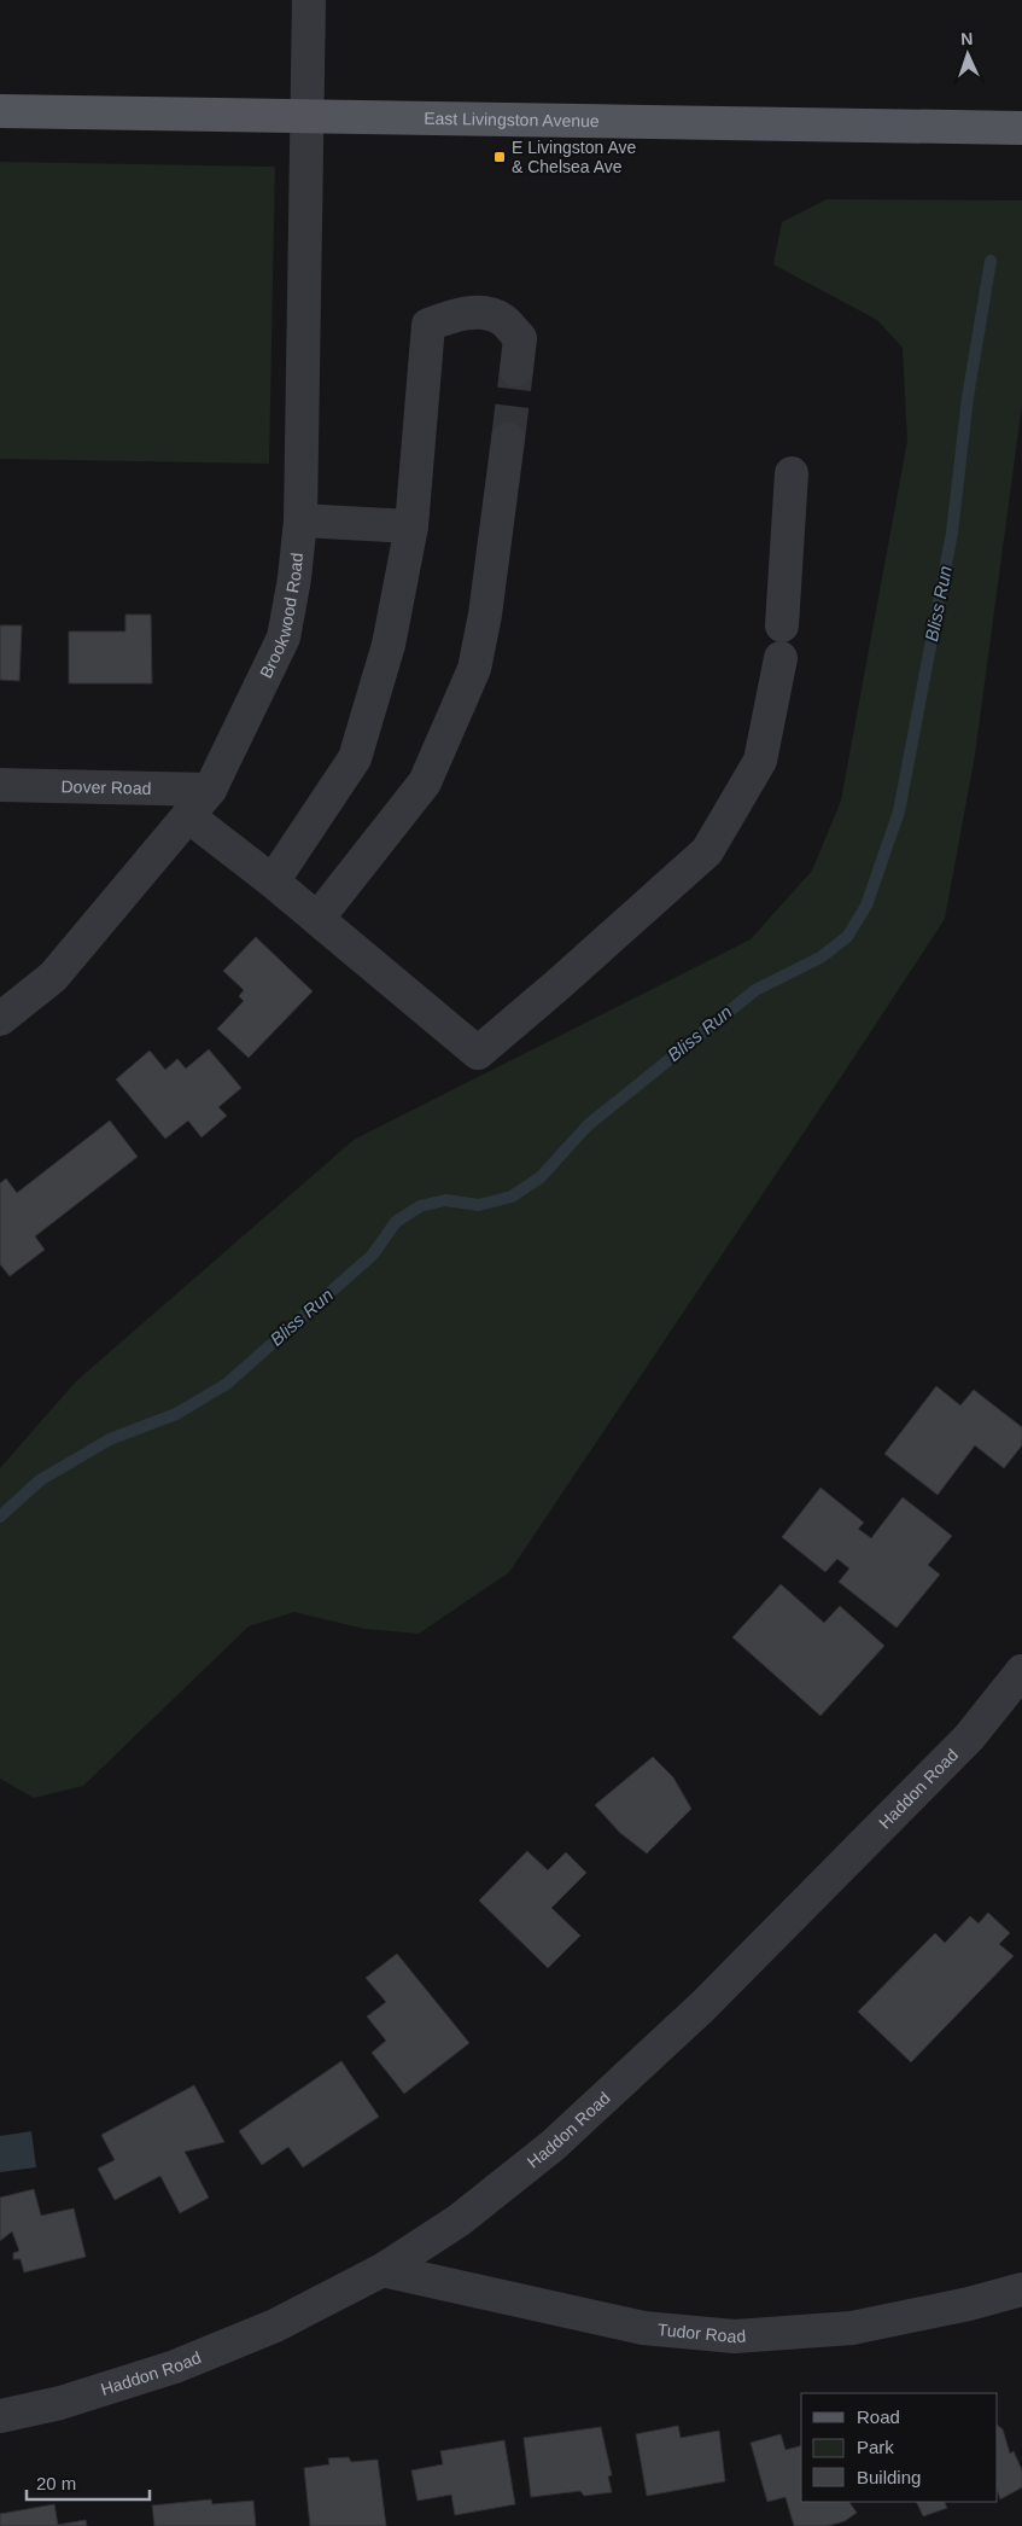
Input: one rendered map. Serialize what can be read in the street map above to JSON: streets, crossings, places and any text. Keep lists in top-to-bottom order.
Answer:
{
  "streets": {
    "main road": ["East Livingston Avenue"],
    "street": [
      "Brookwood Road",
      "Dover Road",
      "Haddon Road",
      "Tudor Road"
    ]
  },
  "crossings": [
    ["East Livingston Avenue", "Brookwood Road"],
    ["Brookwood Road", "Dover Road"],
    ["Haddon Road", "Tudor Road"]
  ],
  "water": ["Bliss Run"],
  "places": {
    "transit": ["E Livingston Ave & Chelsea Ave"]
  },
  "legend": ["Road", "Park", "Building"],
  "scale_bar": "20 m",
  "north": "top"
}
